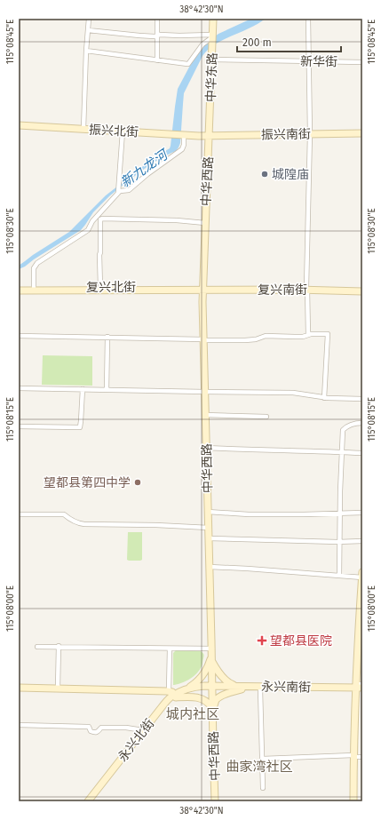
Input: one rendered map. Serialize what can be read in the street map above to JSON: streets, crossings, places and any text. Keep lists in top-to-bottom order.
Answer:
{
  "streets": {
    "main road": [
      "中华东路",
      "振兴北街",
      "振兴南街",
      "中华西路",
      "复兴北街",
      "复兴南街",
      "永兴南街",
      "永兴北街"
    ],
    "street": ["新华街"]
  },
  "crossings": [
    ["新华街", "中华东路"],
    ["中华东路", "振兴北街"],
    ["中华东路", "振兴南街"],
    ["中华东路", "中华西路"],
    ["振兴北街", "振兴南街"],
    ["振兴北街", "中华西路"],
    ["振兴南街", "中华西路"],
    ["中华西路", "复兴北街"],
    ["中华西路", "复兴南街"],
    ["中华西路", "永兴南街"],
    ["中华西路", "永兴北街"],
    ["复兴北街", "复兴南街"],
    ["永兴南街", "永兴北街"]
  ],
  "districts": ["城内社区", "曲家湾社区"],
  "water": ["新九龙河"],
  "places": {
    "other": ["城隍庙", "望都县第四中学"],
    "health": ["望都县医院"]
  },
  "scale_bar": "200 m",
  "coordinates": [
    "38°42'30\"N",
    "115°08'45\"E",
    "115°08'30\"E",
    "115°08'15\"E",
    "115°08'00\"E"
  ]
}
